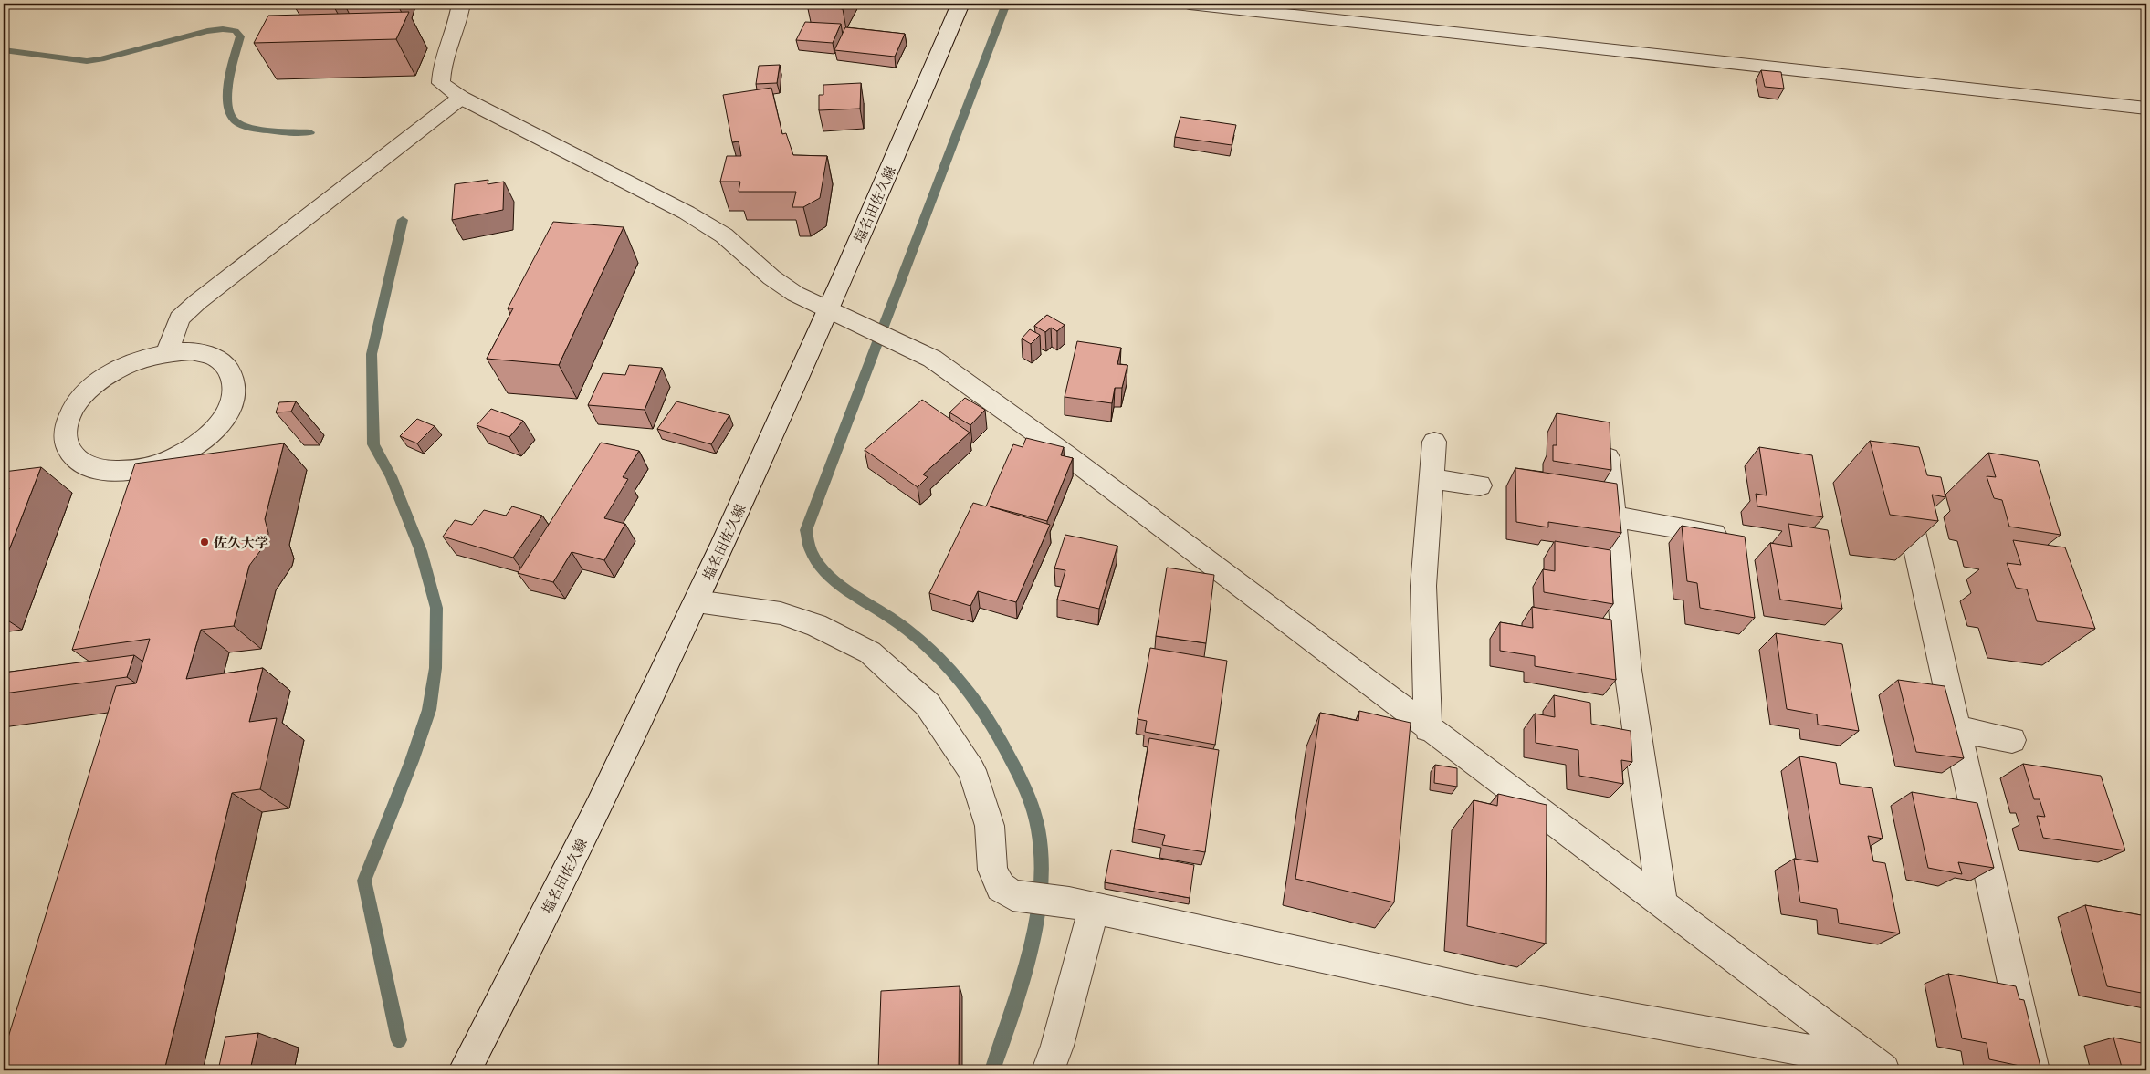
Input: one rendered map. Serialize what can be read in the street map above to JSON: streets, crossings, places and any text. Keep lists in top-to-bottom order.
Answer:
{
  "streets": {
    "street": ["塩名田佐久線"]
  },
  "places": ["佐久大学"]
}
